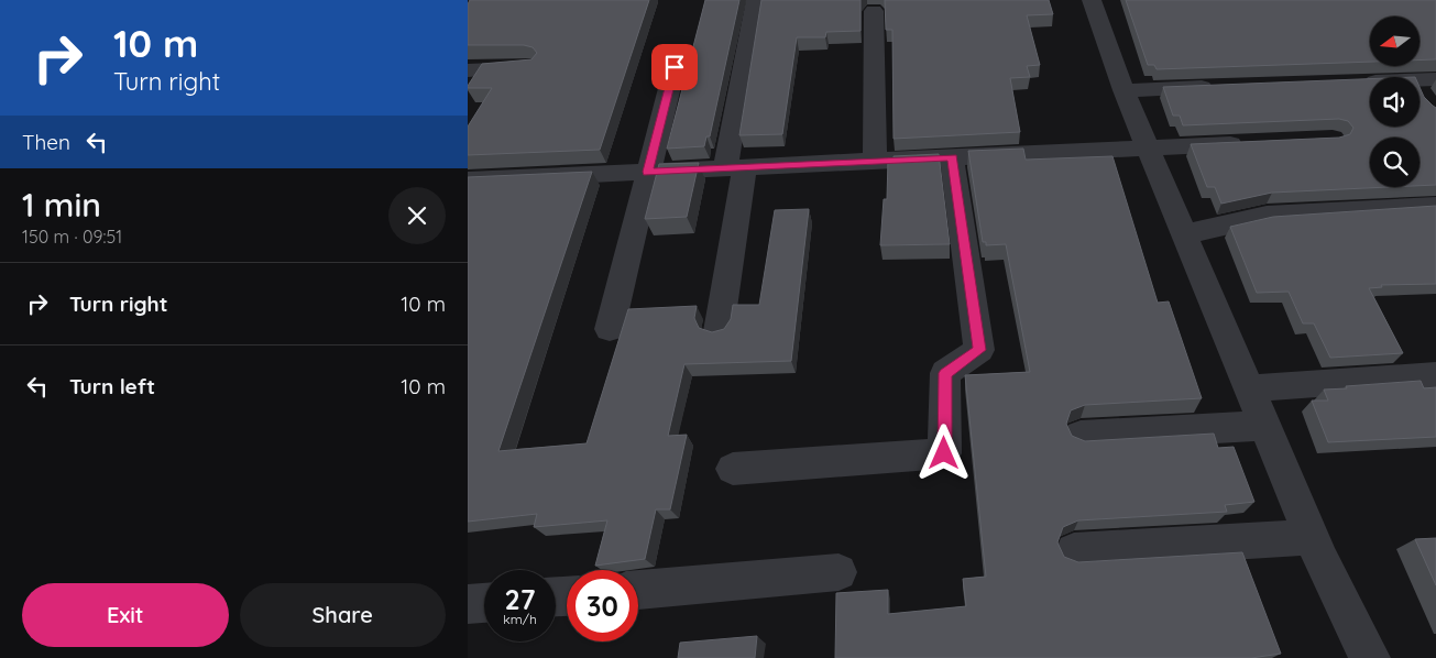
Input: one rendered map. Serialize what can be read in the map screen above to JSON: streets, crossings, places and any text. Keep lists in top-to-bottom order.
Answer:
{
  "north": "left",
  "page": {
    "turn": ["10 m", "Turn right"],
    "then": "Then",
    "heading": ["1 min", "150 m · 09:51"],
    "list": [
      {
        "name": "Turn right",
        "value": "10 m"
      },
      {
        "name": "Turn left",
        "value": "10 m"
      }
    ],
    "speed": "27 km/h",
    "limit": "30",
    "buttons": ["Exit", "Share"]
  }
}
